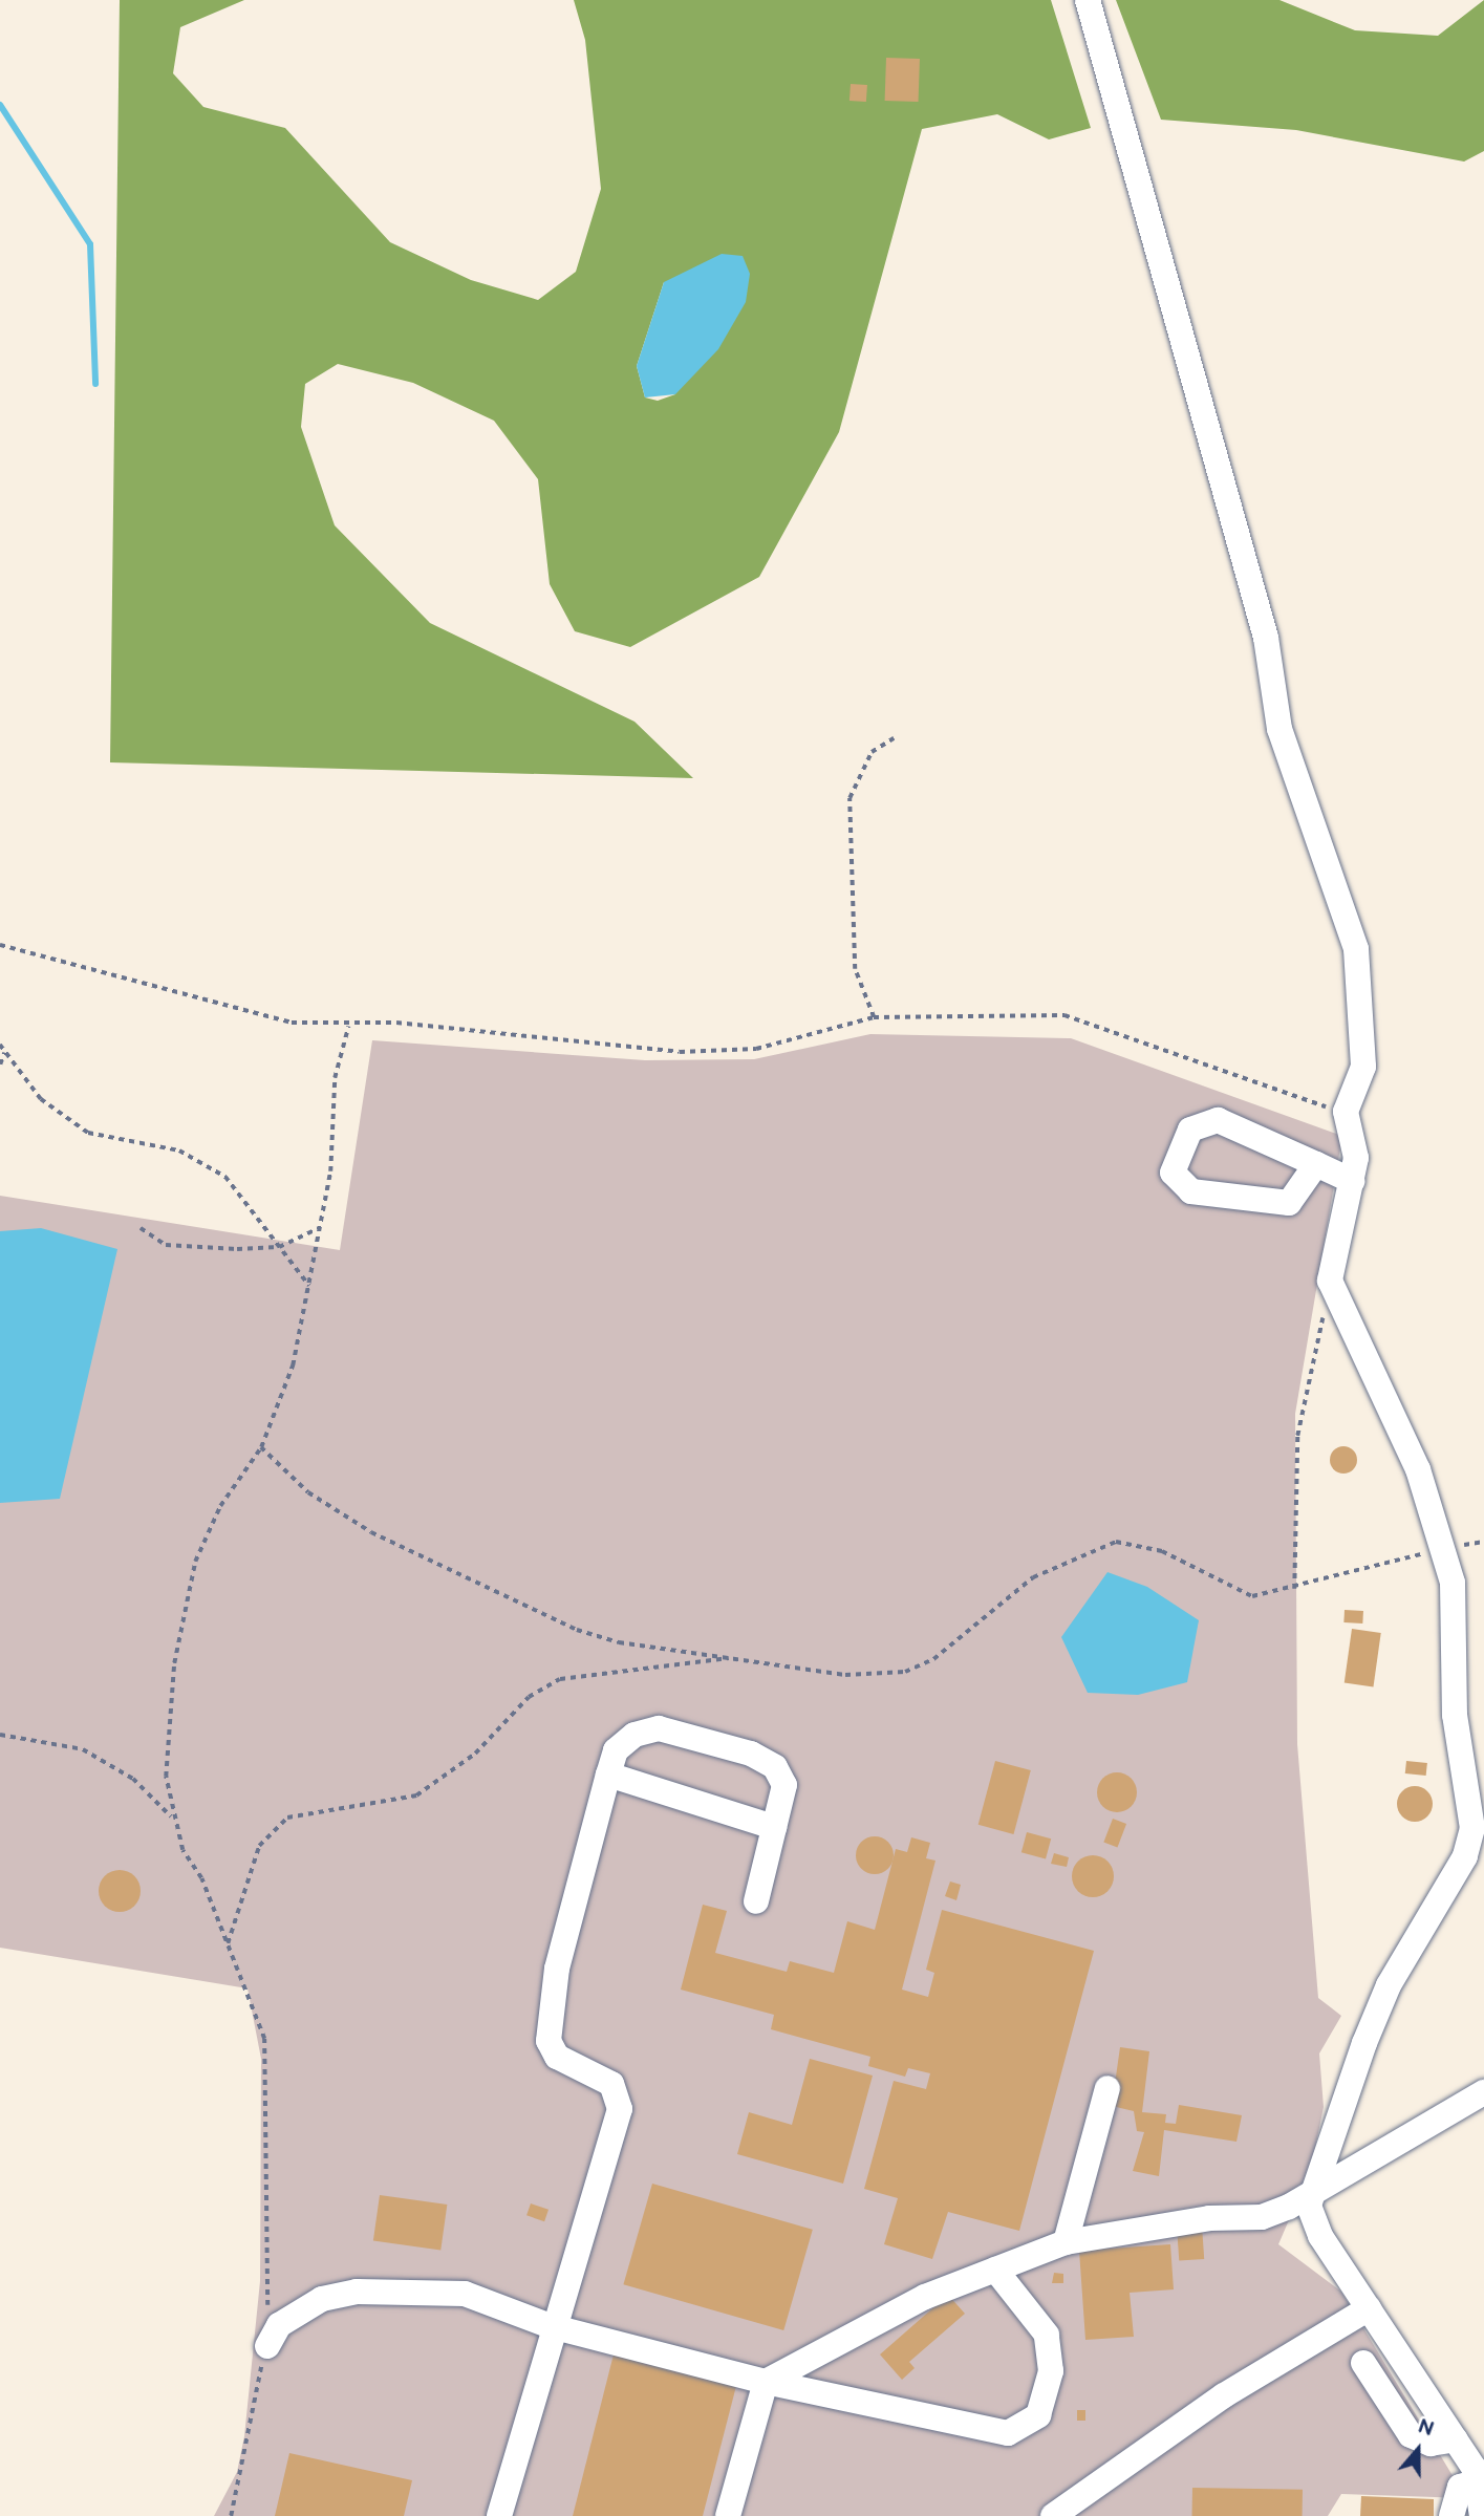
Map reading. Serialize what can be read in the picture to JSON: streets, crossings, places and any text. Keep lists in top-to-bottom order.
{
  "north": "top"
}
